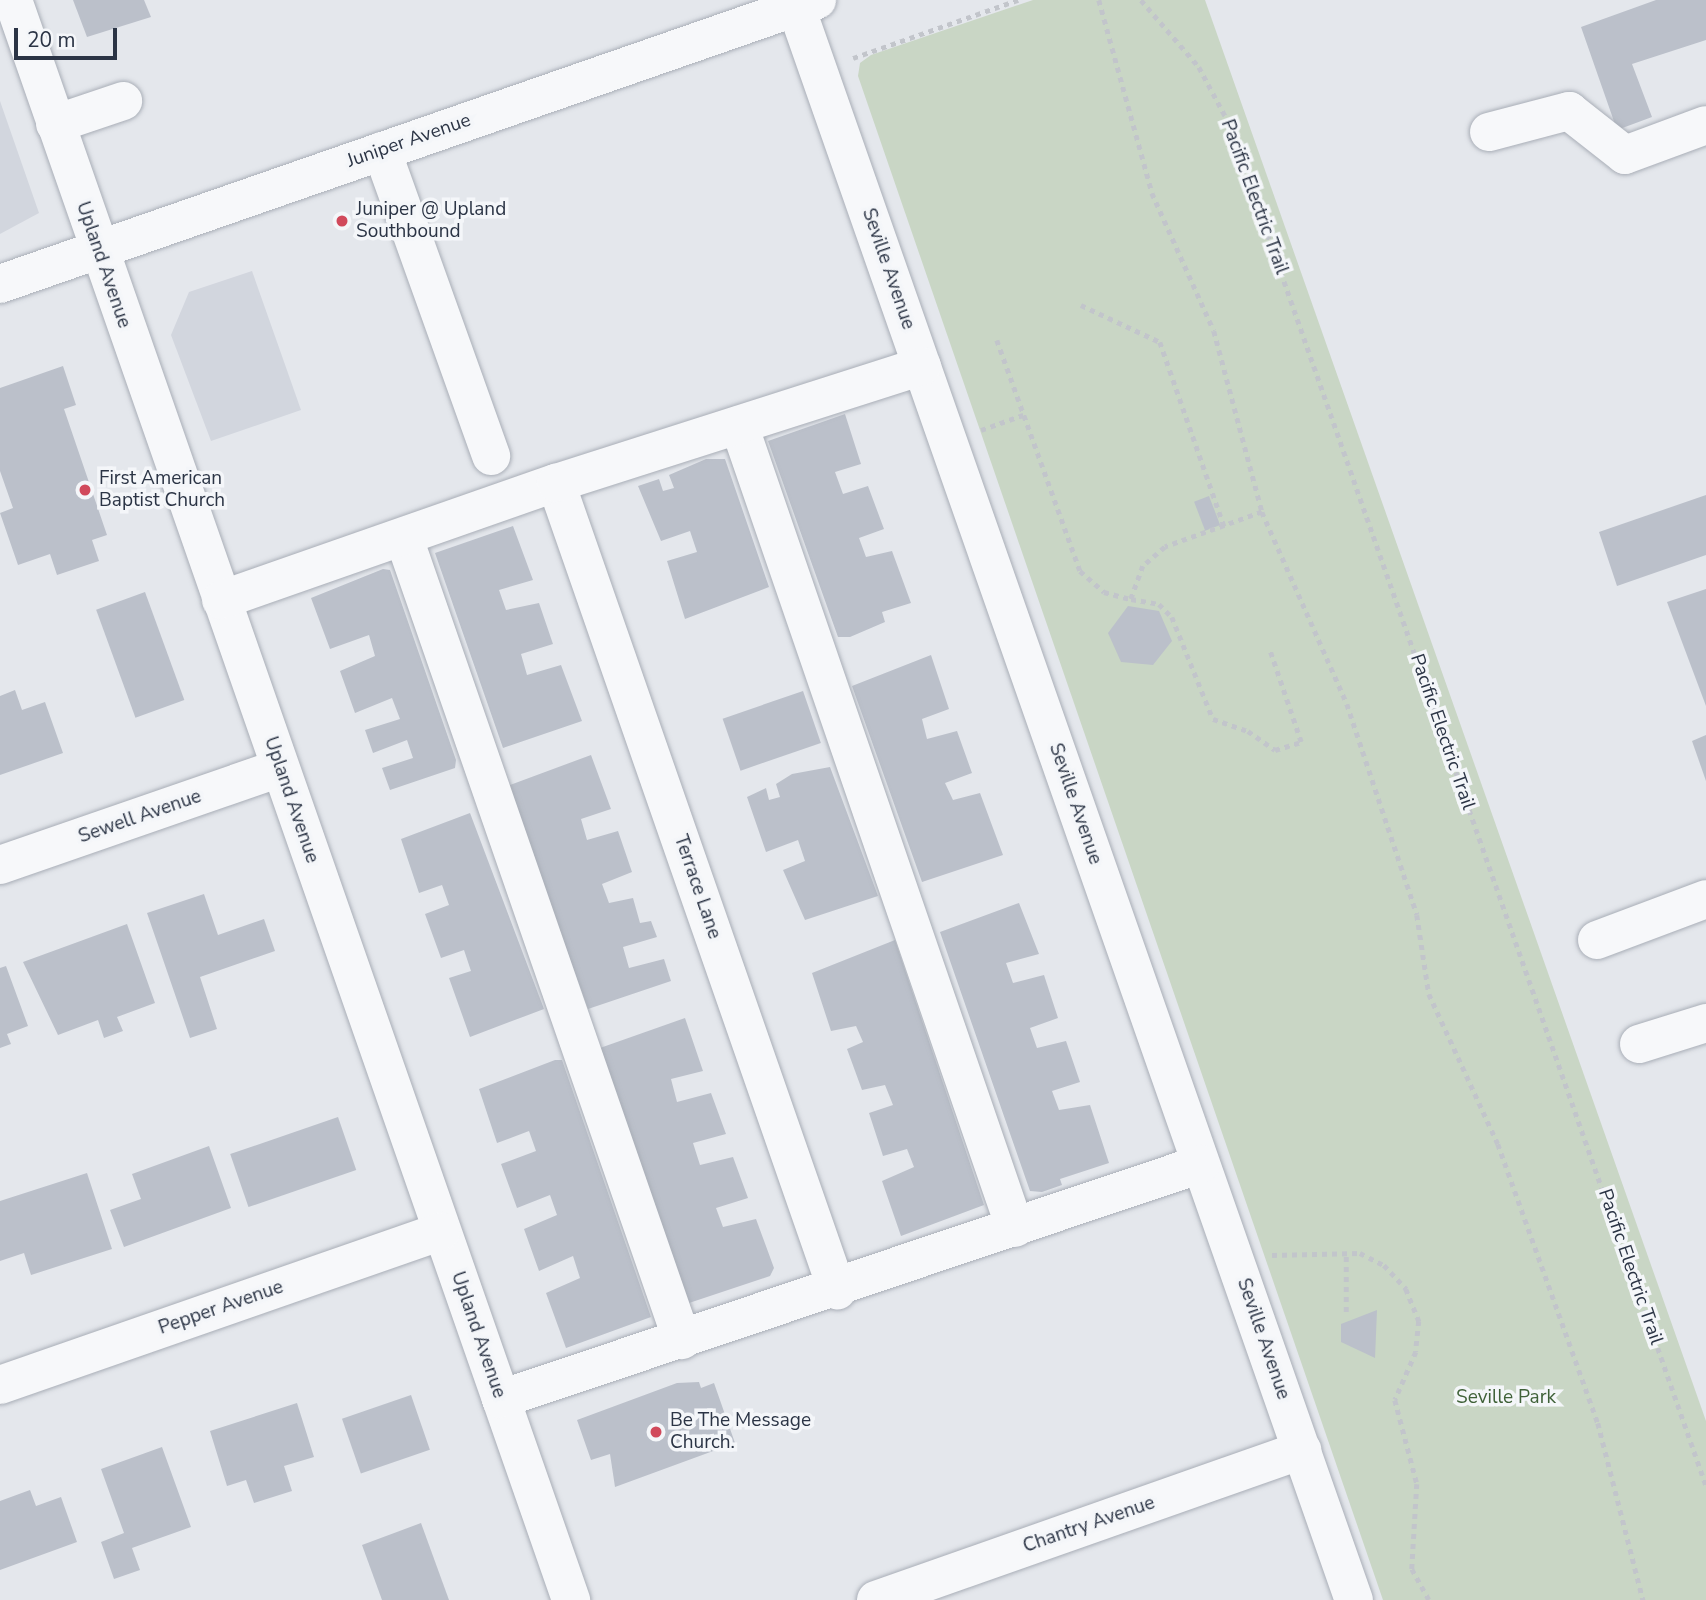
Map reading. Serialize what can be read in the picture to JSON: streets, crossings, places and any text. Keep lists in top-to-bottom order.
{
  "streets": {
    "street": [
      "Juniper Avenue",
      "Upland Avenue",
      "Seville Avenue",
      "Sewell Avenue",
      "Terrace Lane",
      "Pepper Avenue",
      "Chantry Avenue"
    ],
    "path": ["Pacific Electric Trail"]
  },
  "crossings": [
    ["Juniper Avenue", "Upland Avenue"],
    ["Juniper Avenue", "Seville Avenue"],
    ["Upland Avenue", "Sewell Avenue"],
    ["Upland Avenue", "Pepper Avenue"],
    ["Seville Avenue", "Chantry Avenue"]
  ],
  "parks": ["Seville Park"],
  "places": ["Juniper @ Upland Southbound", "First American Baptist Church", "Be The Message Church."],
  "scale_bar": "20 m"
}
